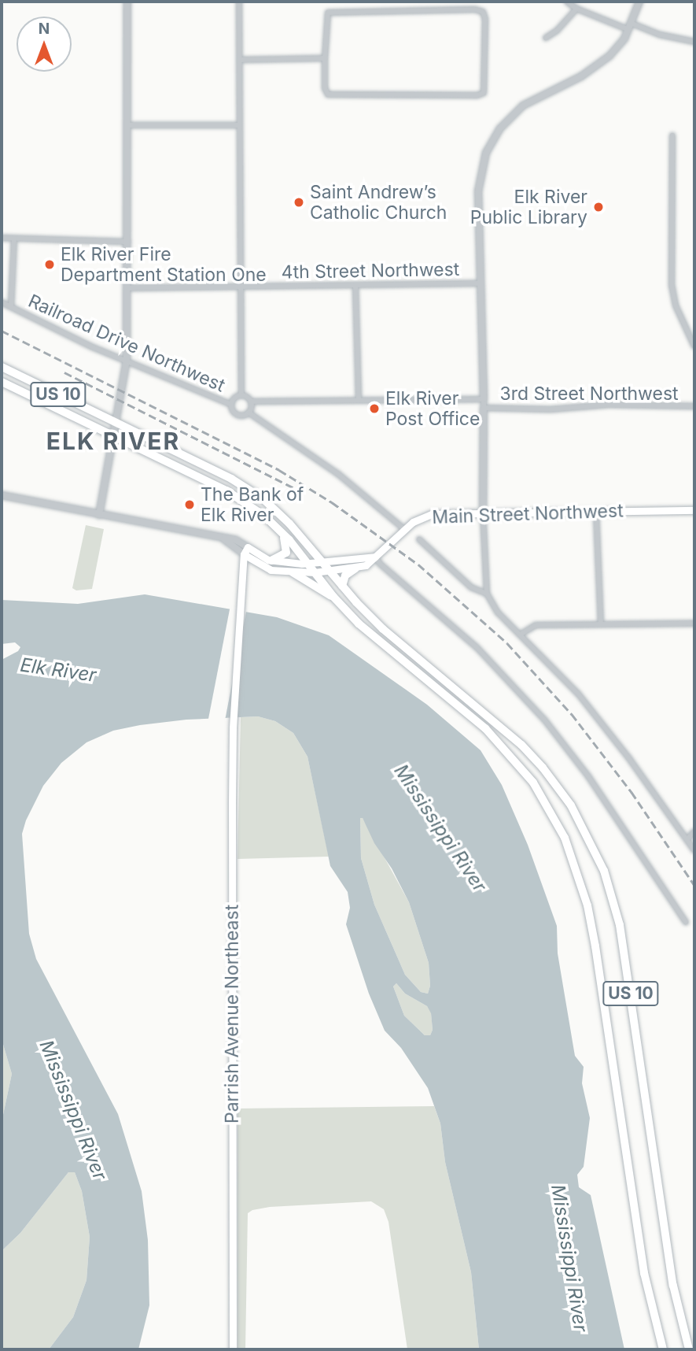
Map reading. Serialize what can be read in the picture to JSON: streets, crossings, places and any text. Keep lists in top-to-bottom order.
{
  "streets": {
    "highway": ["US 10"],
    "main road": ["Main Street Northwest", "Parrish Avenue Northeast"],
    "street": ["4th Street Northwest", "Railroad Drive Northwest", "3rd Street Northwest"]
  },
  "crossings": [
    ["Railroad Drive Northwest", "3rd Street Northwest"],
    ["US 10", "Main Street Northwest"],
    ["Main Street Northwest", "Parrish Avenue Northeast"]
  ],
  "districts": ["ELK RIVER"],
  "water": ["Elk River", "Mississippi River"],
  "places": [
    "Saint Andrew’s Catholic Church",
    "Elk River Public Library",
    "Elk River Fire Department Station One",
    "Elk River Post Office",
    "The Bank of Elk River"
  ],
  "north": "top"
}
